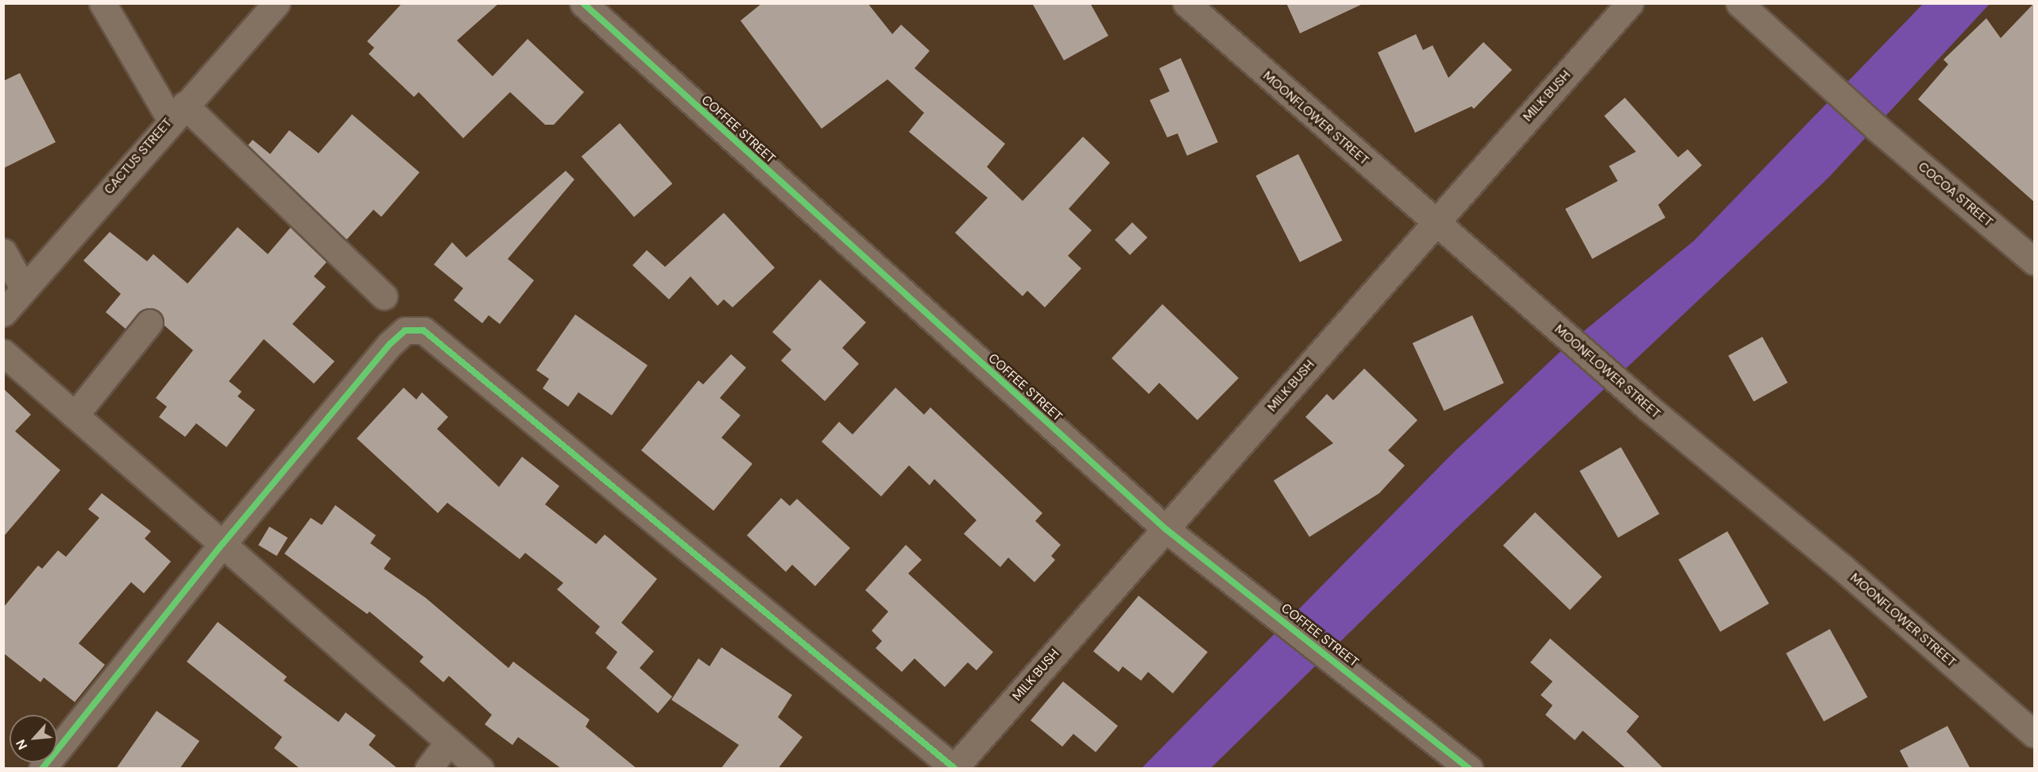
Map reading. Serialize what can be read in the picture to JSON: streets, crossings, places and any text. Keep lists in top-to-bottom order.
{
  "streets": {
    "street": [
      "MILK BUSH",
      "MOONFLOWER STREET",
      "COFFEE STREET",
      "CACTUS STREET",
      "COCOA STREET"
    ]
  },
  "crossings": [
    ["MILK BUSH", "MOONFLOWER STREET"],
    ["MILK BUSH", "COFFEE STREET"]
  ],
  "north": "bottom left"
}
